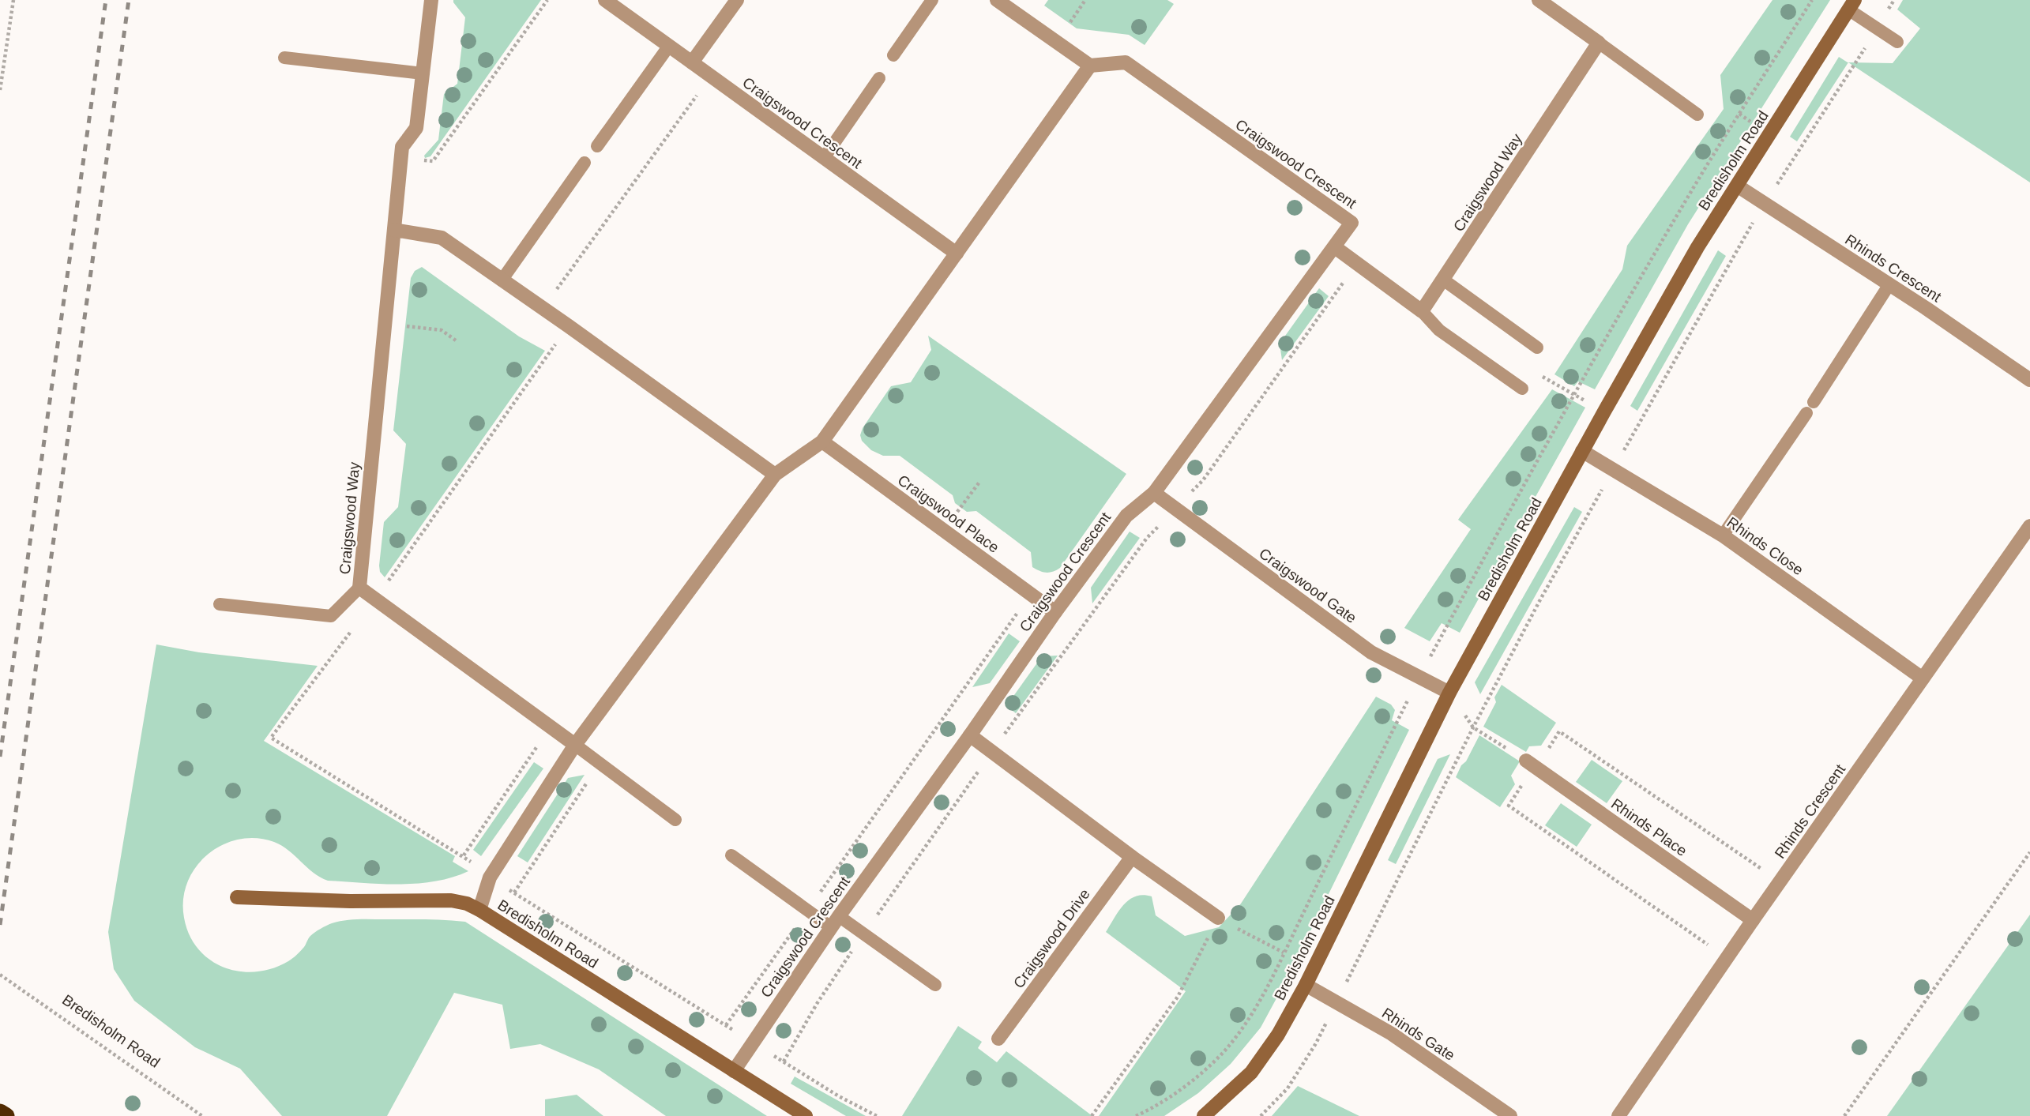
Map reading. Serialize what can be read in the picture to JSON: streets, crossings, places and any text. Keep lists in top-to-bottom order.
{
  "streets": {
    "street": [
      "Craigswood Crescent",
      "Bredisholm Road",
      "Craigswood Way",
      "Rhinds Crescent",
      "Craigswood Place",
      "Rhinds Close",
      "Craigswood Gate",
      "Rhinds Place",
      "Craigswood Drive",
      "Rhinds Gate"
    ]
  },
  "crossings": [
    ["Craigswood Crescent", "Bredisholm Road"],
    ["Craigswood Crescent", "Craigswood Place"],
    ["Craigswood Crescent", "Craigswood Gate"],
    ["Bredisholm Road", "Rhinds Crescent"],
    ["Bredisholm Road", "Rhinds Close"],
    ["Bredisholm Road", "Craigswood Gate"],
    ["Bredisholm Road", "Rhinds Gate"],
    ["Rhinds Crescent", "Rhinds Close"],
    ["Rhinds Crescent", "Rhinds Place"]
  ]
}
